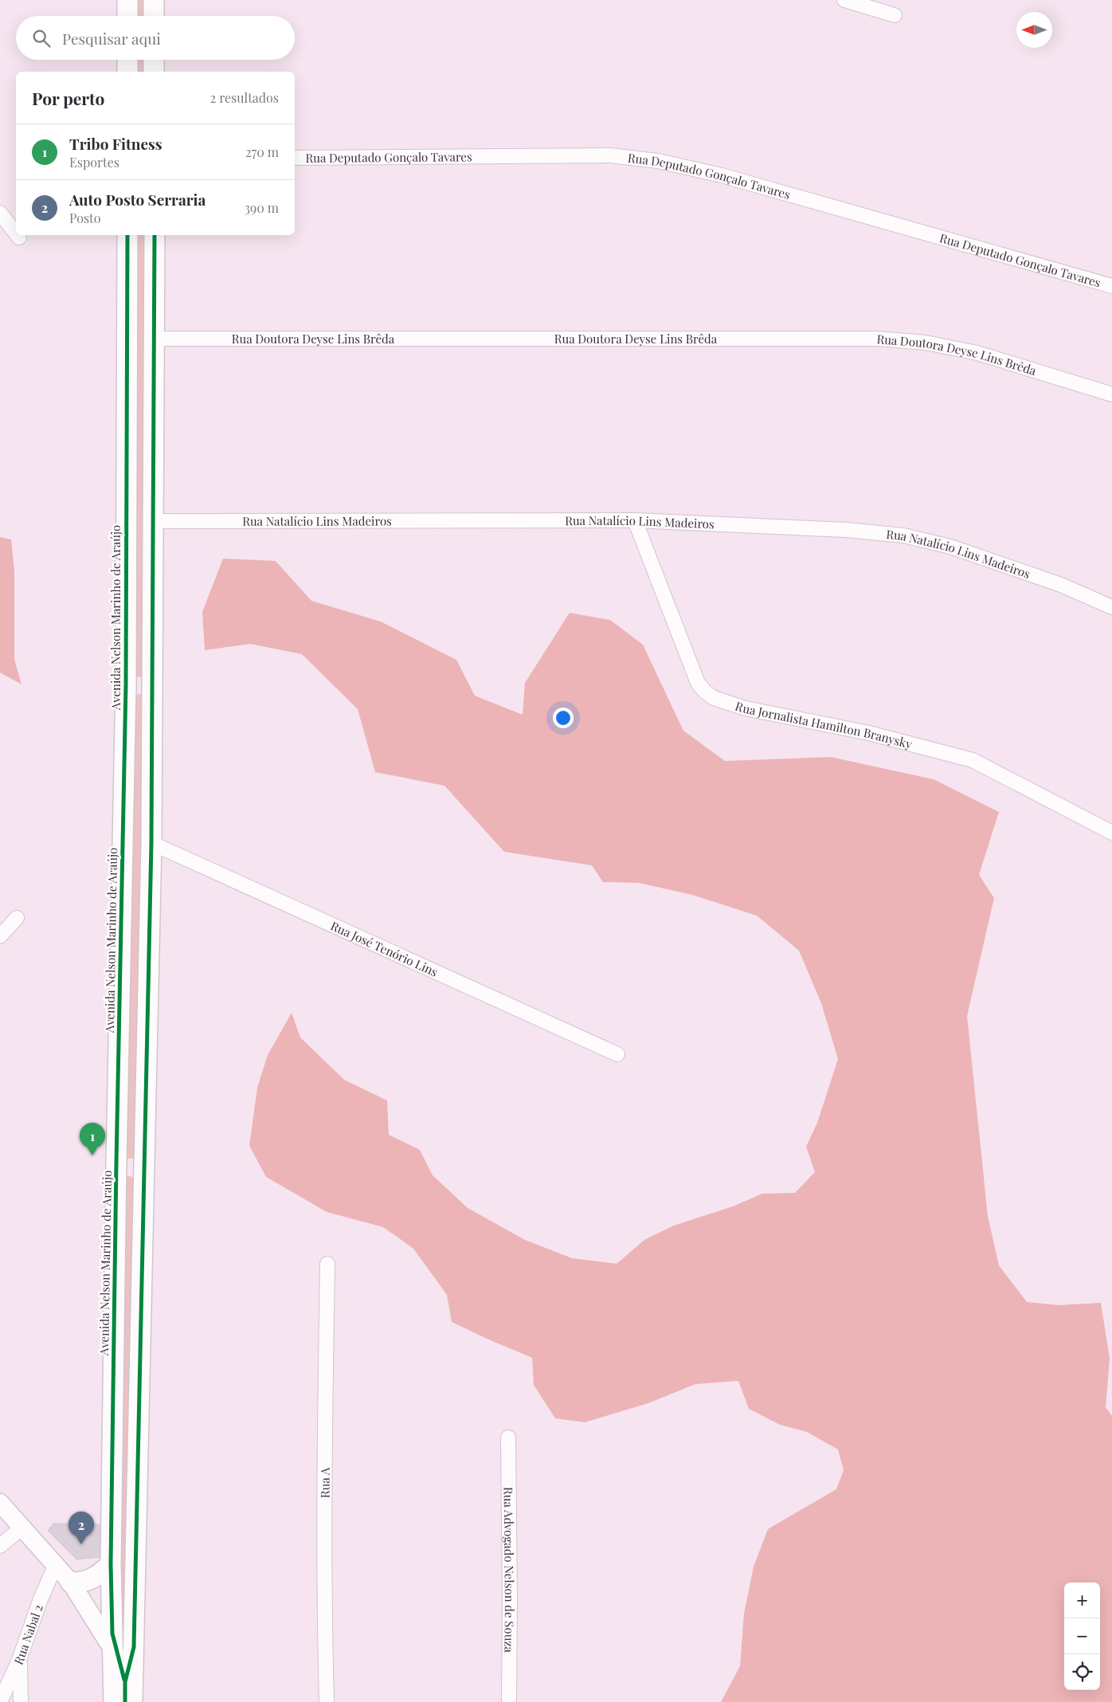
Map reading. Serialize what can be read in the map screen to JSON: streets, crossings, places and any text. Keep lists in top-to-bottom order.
{
  "streets": {
    "main road": ["Avenida Nelson Marinho de Araújo"],
    "street": [
      "Rua Deputado Gonçalo Tavares",
      "Rua Doutora Deyse Lins Brêda",
      "Rua Natalício Lins Madeiros",
      "Rua Jornalista Hamilton Branysky",
      "Rua José Tenório Lins",
      "Rua A",
      "Rua Advogado Nelson de Souza",
      "Rua Nabal 2"
    ]
  },
  "crossings": [
    ["Rua Natalício Lins Madeiros", "Rua Jornalista Hamilton Branysky"]
  ],
  "north": "left",
  "page": {
    "search": "Pesquisar aqui",
    "heading": ["Por perto", "2 resultados"],
    "list": [
      {
        "mark": "1",
        "name": "Tribo Fitness",
        "note": "Esportes",
        "value": "270 m"
      },
      {
        "mark": "2",
        "name": "Auto Posto Serraria",
        "note": "Posto",
        "value": "390 m"
      }
    ],
    "pins": ["1", "2"],
    "map_buttons": ["+", "−"]
  }
}
